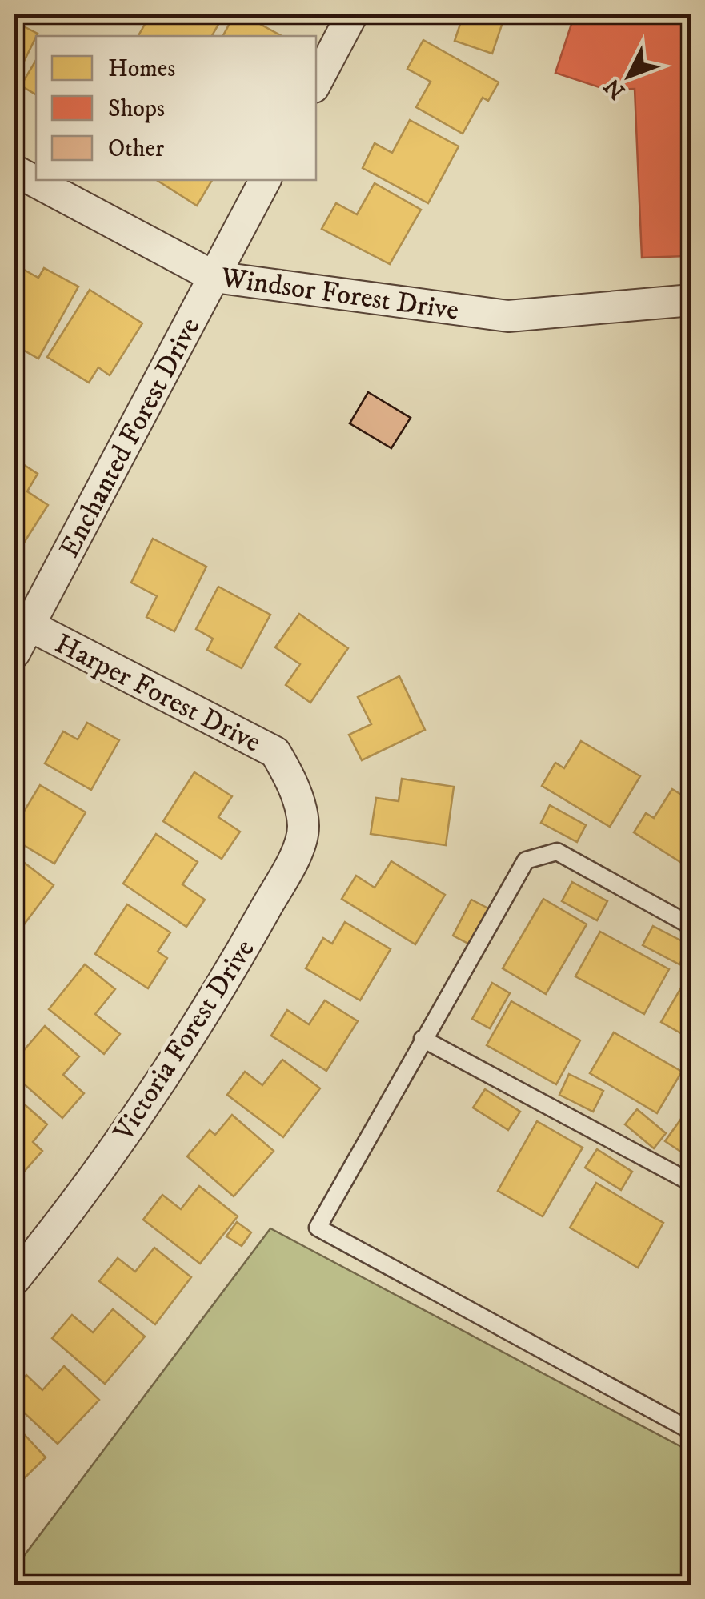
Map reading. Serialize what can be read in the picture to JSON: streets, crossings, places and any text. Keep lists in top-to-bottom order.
{
  "streets": {
    "street": [
      "Windsor Forest Drive",
      "Enchanted Forest Drive",
      "Harper Forest Drive",
      "Victoria Forest Drive"
    ]
  },
  "crossings": [
    ["Windsor Forest Drive", "Enchanted Forest Drive"],
    ["Enchanted Forest Drive", "Harper Forest Drive"],
    ["Harper Forest Drive", "Victoria Forest Drive"]
  ],
  "legend": ["Homes", "Shops", "Other"],
  "north": "bottom left"
}
